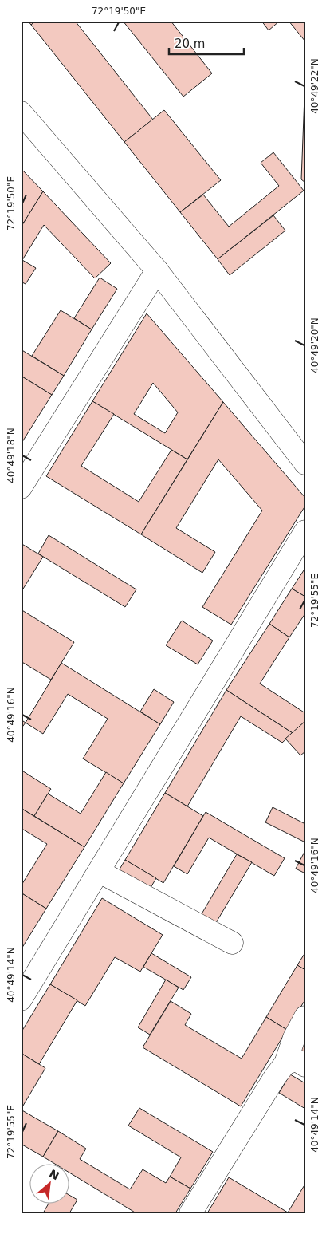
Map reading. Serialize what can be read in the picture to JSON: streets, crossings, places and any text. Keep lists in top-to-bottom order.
{
  "scale_bar": "20 m",
  "north": "top right",
  "coordinates": [
    "72°19'50\"E",
    "40°49'22\"N",
    "40°49'20\"N",
    "40°49'18\"N",
    "72°19'55\"E",
    "40°49'16\"N",
    "40°49'14\"N"
  ]
}
